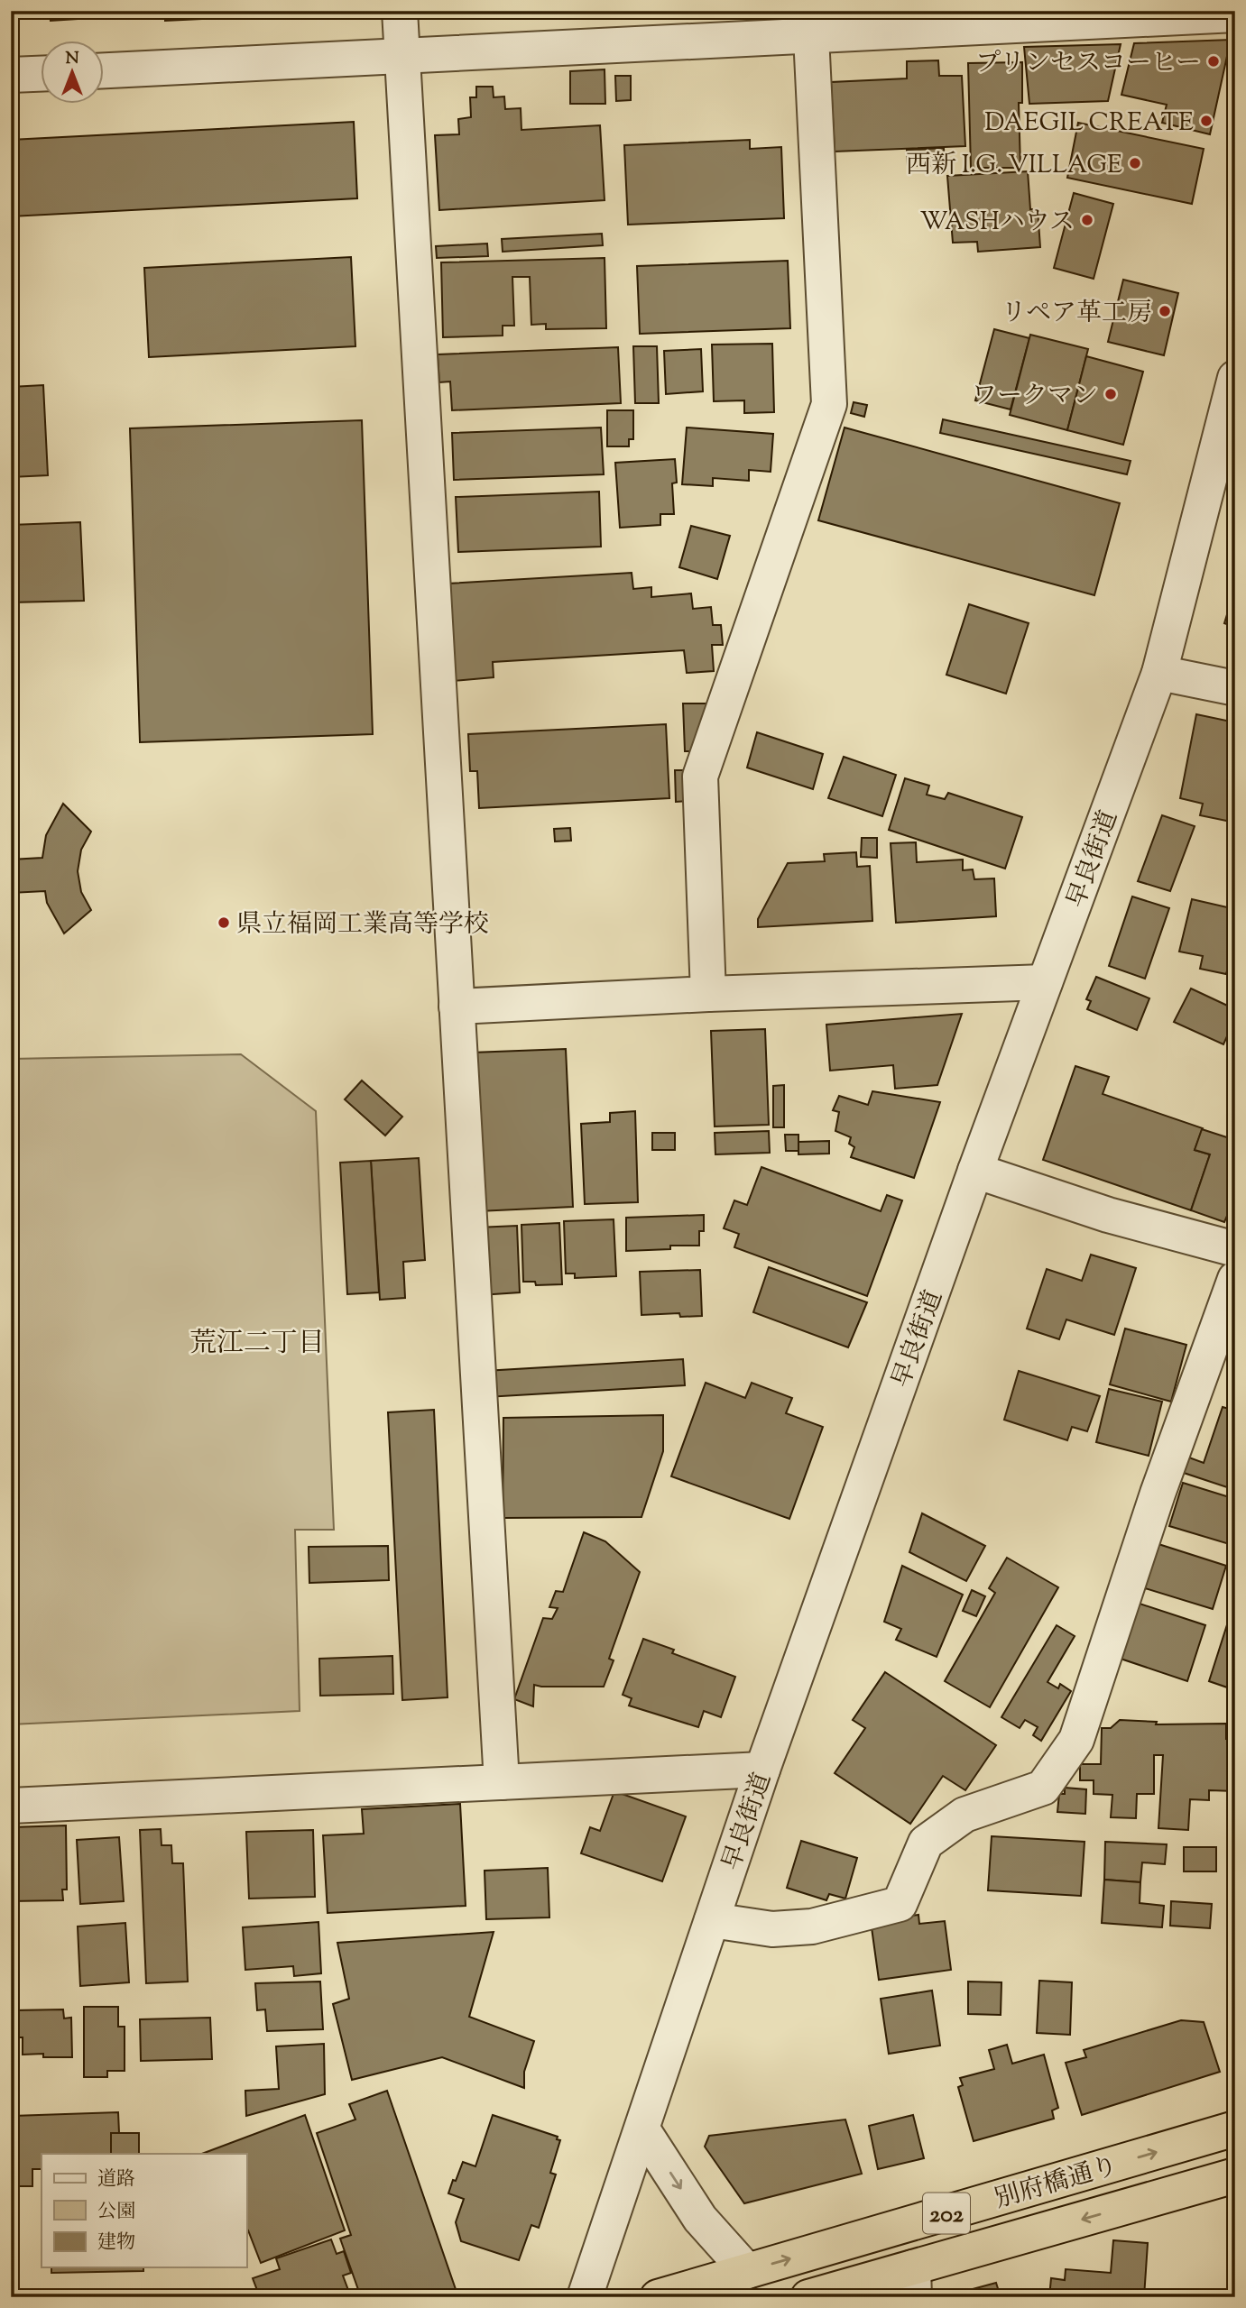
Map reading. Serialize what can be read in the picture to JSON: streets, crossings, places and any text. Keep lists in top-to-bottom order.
{
  "streets": {
    "highway": ["別府橋通り", "202"],
    "street": ["早良街道"]
  },
  "districts": ["荒江二丁目"],
  "places": [
    "プリンセスコーヒー",
    "DAEGIL CREATE",
    "西新 I.G. VILLAGE",
    "WASHハウス",
    "リペア革工房",
    "ワークマン",
    "県立福岡工業高等学校"
  ],
  "legend": ["道路", "公園", "建物"],
  "north": "top"
}
